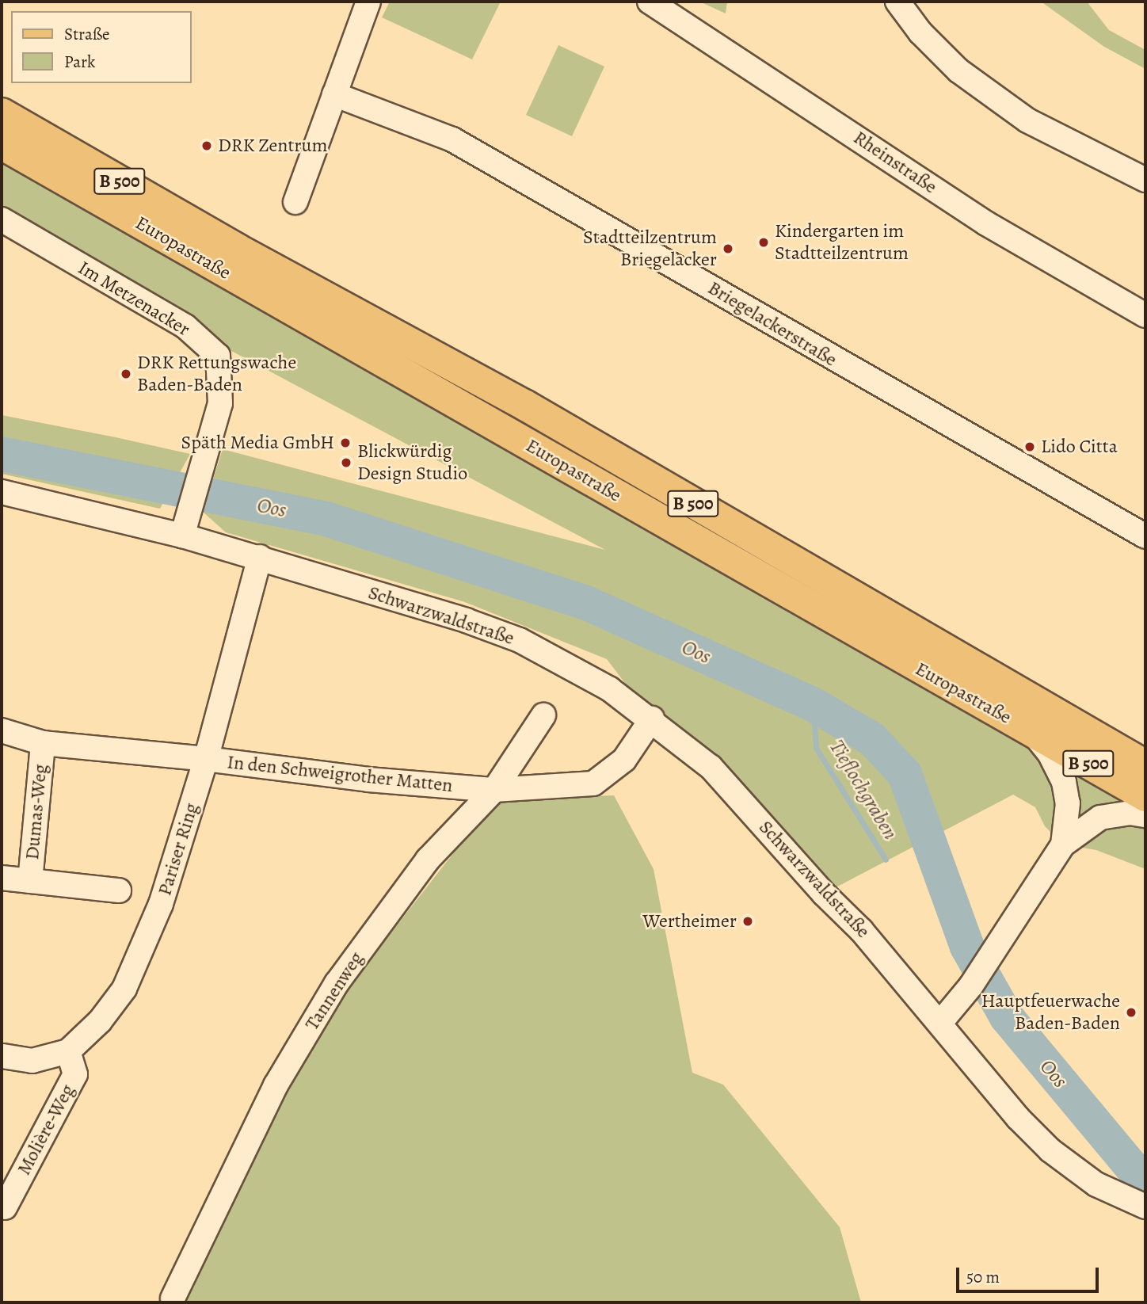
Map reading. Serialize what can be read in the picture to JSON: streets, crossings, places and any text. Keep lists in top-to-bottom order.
{
  "streets": {
    "main road": ["B 500", "Europastraße"],
    "street": [
      "Rheinstraße",
      "Im Metzenacker",
      "Briegelackerstraße",
      "Schwarzwaldstraße",
      "In den Schweigrother Matten",
      "Dumas-Weg",
      "Pariser Ring",
      "Tannenweg",
      "Molière-Weg"
    ]
  },
  "crossings": [
    ["Im Metzenacker", "Schwarzwaldstraße"],
    ["Schwarzwaldstraße", "In den Schweigrother Matten"],
    ["In den Schweigrother Matten", "Pariser Ring"],
    ["In den Schweigrother Matten", "Tannenweg"],
    ["Pariser Ring", "Molière-Weg"]
  ],
  "water": ["Oos", "Tieflochgraben"],
  "places": [
    "DRK Zentrum",
    "Kindergarten im Stadtteilzentrum",
    "Stadtteilzentrum Briegelacker",
    "DRK Rettungswache Baden-Baden",
    "Späth Media GmbH",
    "Lido Citta",
    "Blickwürdig Design Studio",
    "Wertheimer",
    "Hauptfeuerwache Baden-Baden"
  ],
  "legend": ["Straße", "Park"],
  "scale_bar": "50 m"
}
